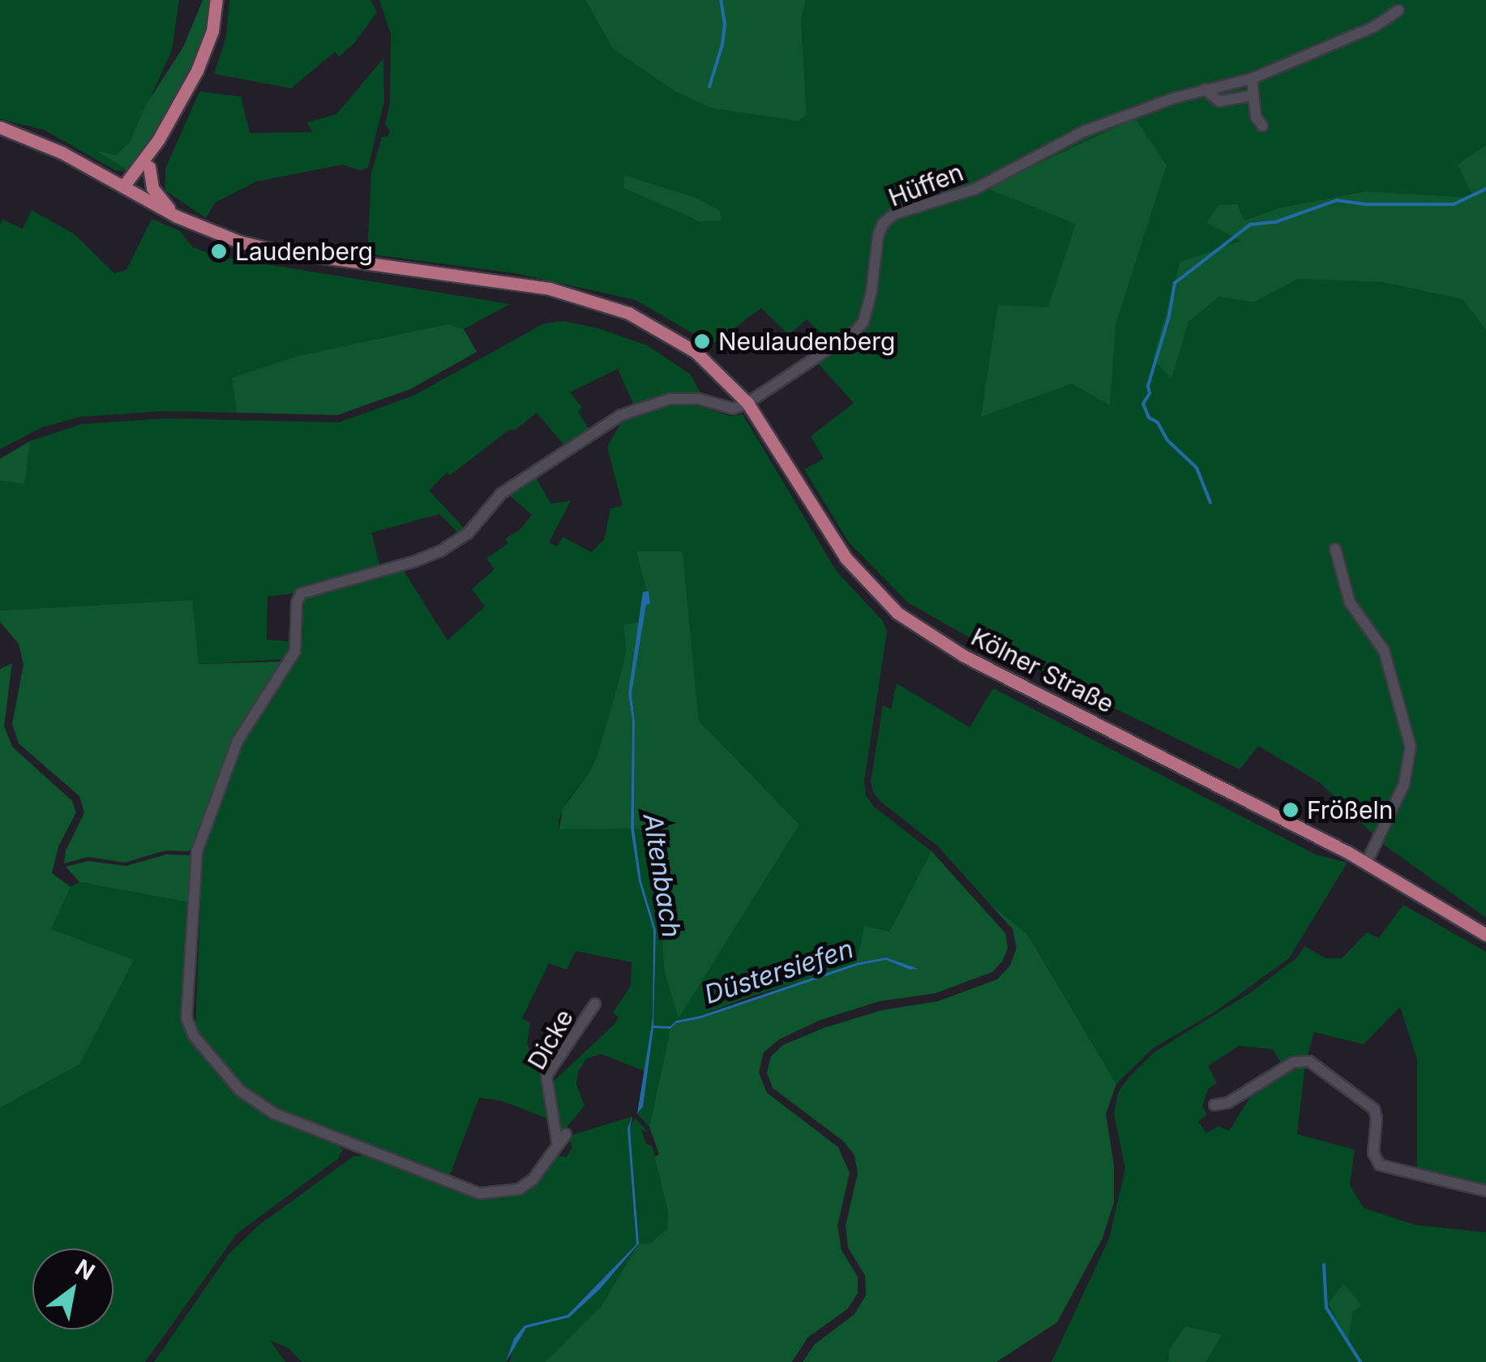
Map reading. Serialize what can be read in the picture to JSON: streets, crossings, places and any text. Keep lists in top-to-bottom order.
{
  "streets": {
    "main road": ["Kölner Straße"],
    "street": ["Hüffen", "Dicke"]
  },
  "crossings": [
    ["Hüffen", "Kölner Straße"]
  ],
  "water": ["Altenbach", "Düstersiefen"],
  "places": ["Laudenberg", "Neulaudenberg", "Frößeln"],
  "north": "top right"
}
